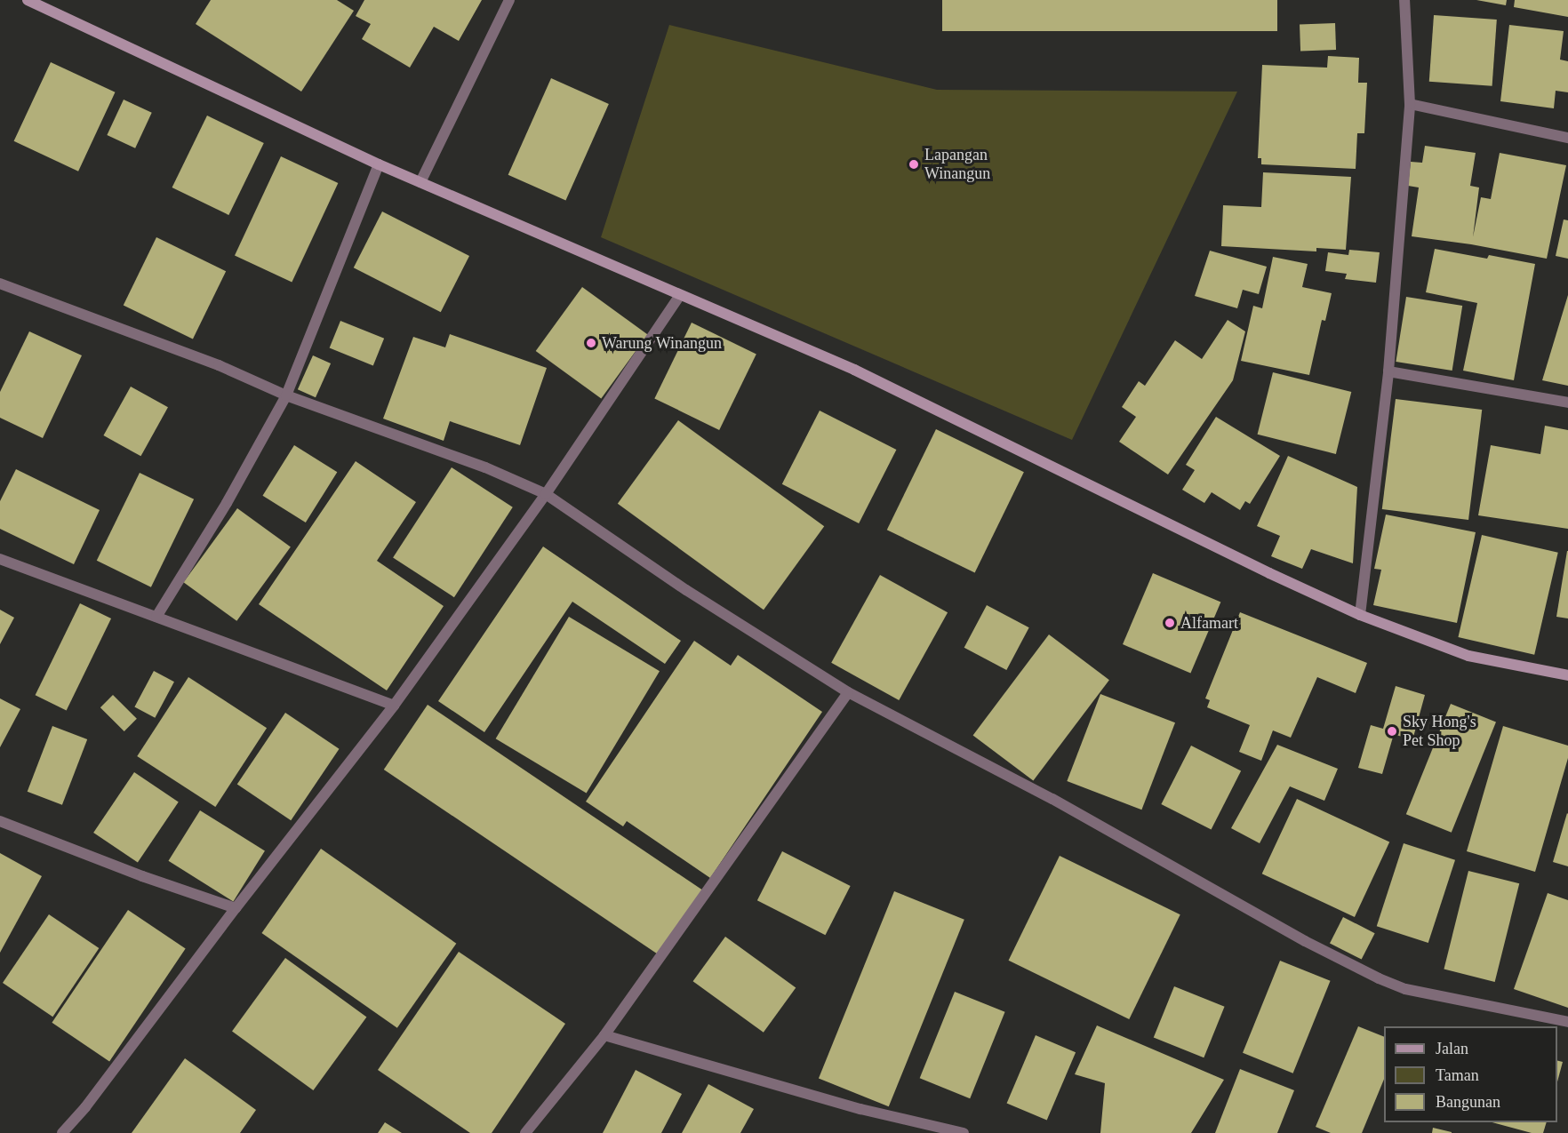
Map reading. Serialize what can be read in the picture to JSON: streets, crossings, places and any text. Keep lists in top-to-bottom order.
{
  "places": [
    "Lapangan Winangun",
    "Warung Winangun",
    "Alfamart",
    "Sky Hong's Pet Shop"
  ],
  "legend": ["Jalan", "Taman", "Bangunan"]
}
